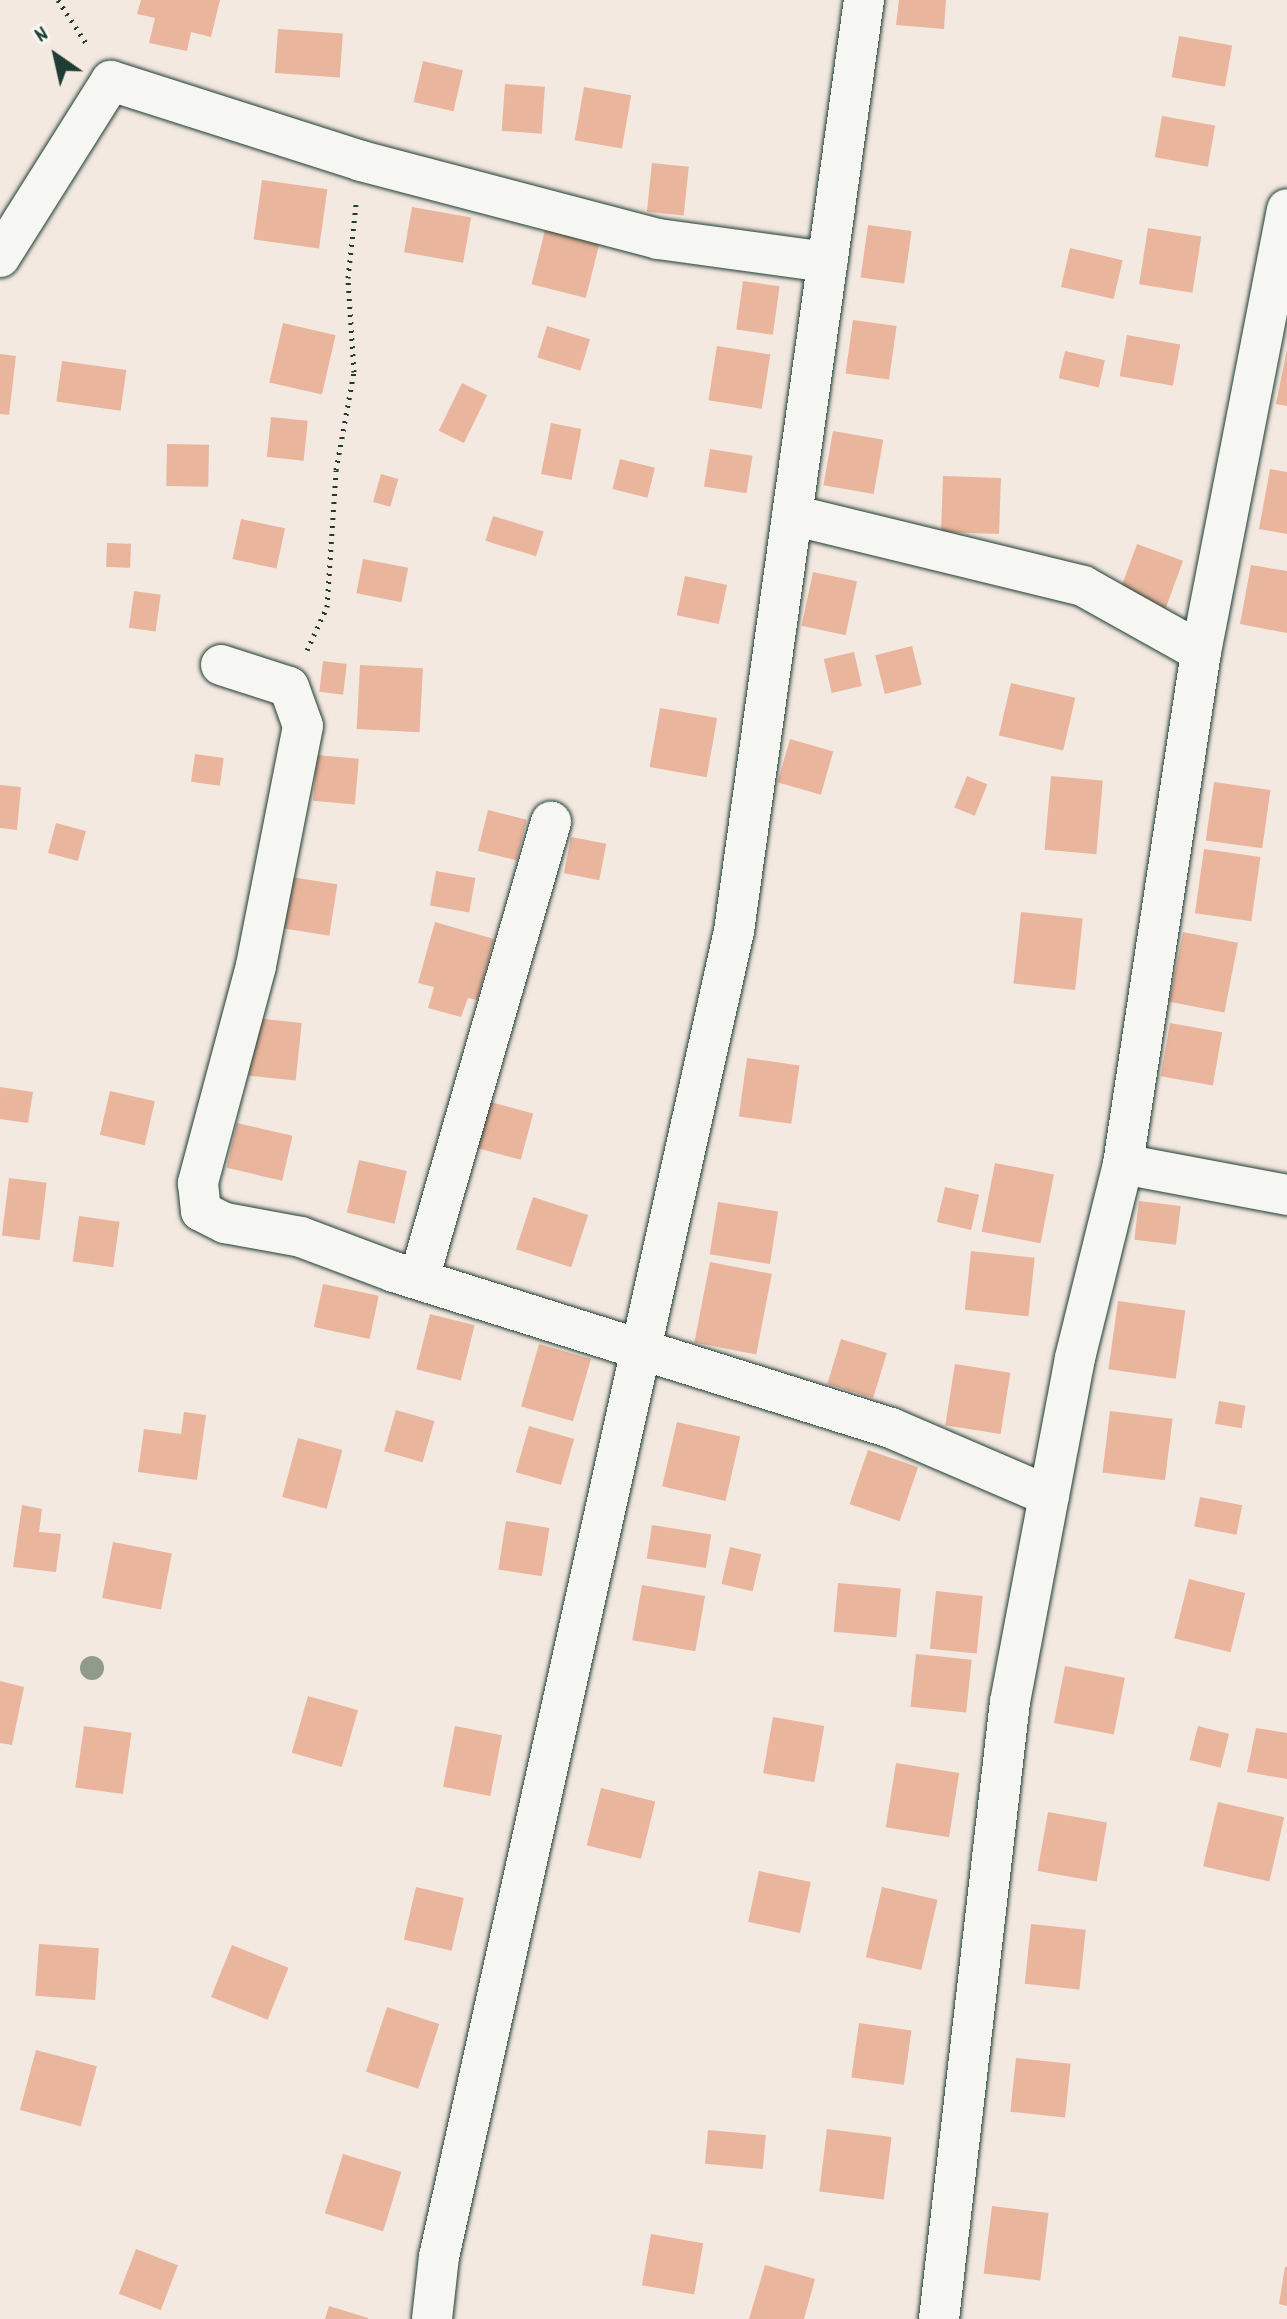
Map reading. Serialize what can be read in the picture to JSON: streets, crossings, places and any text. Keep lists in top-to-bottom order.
{
  "north": "top left"
}
